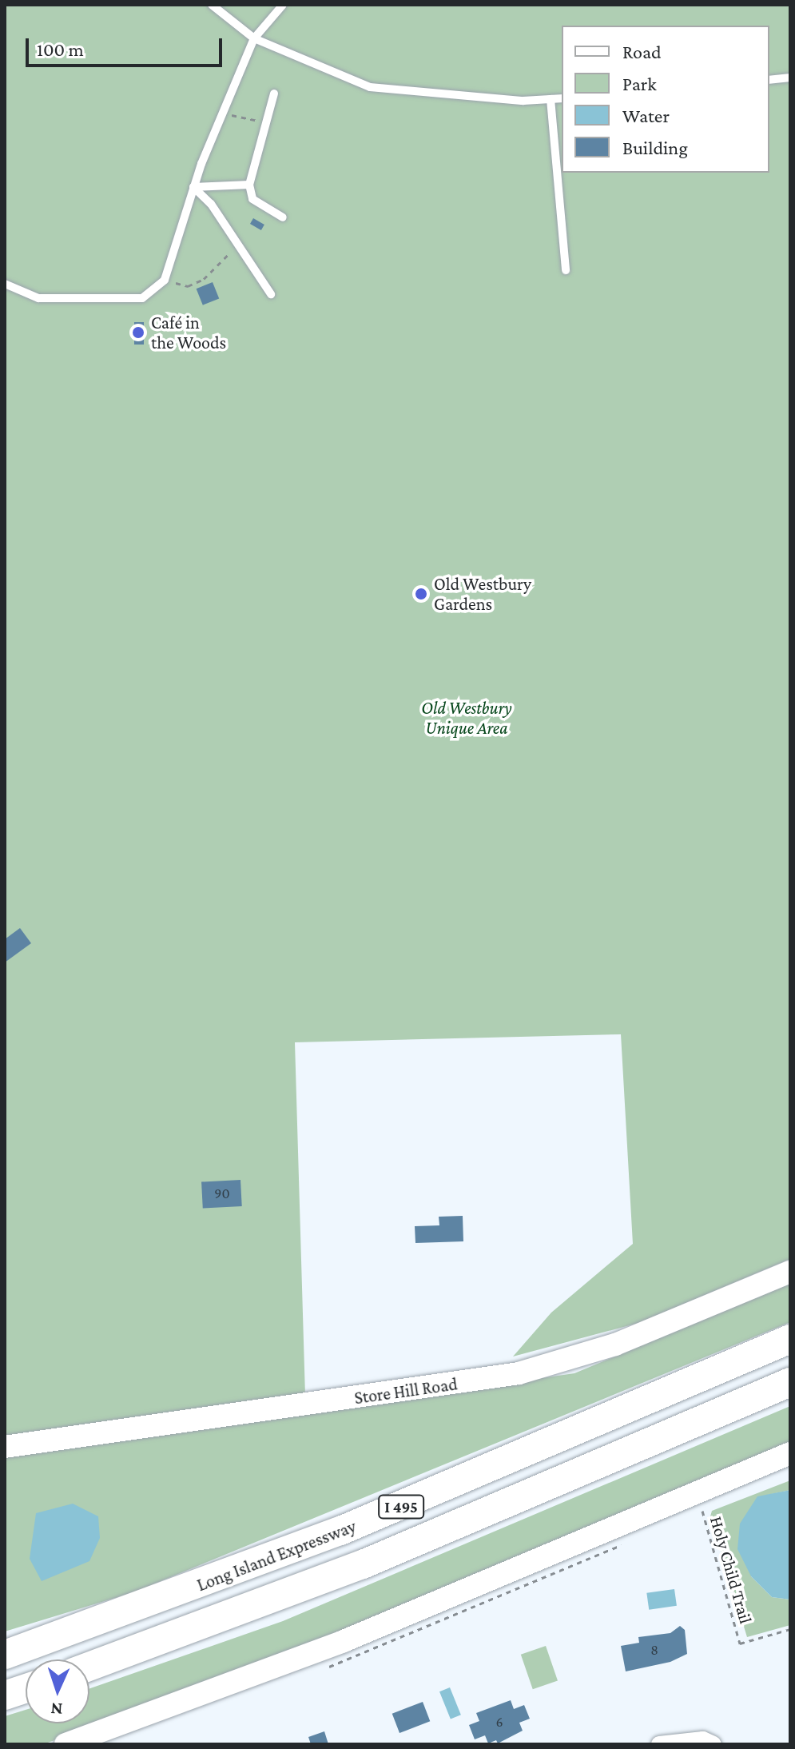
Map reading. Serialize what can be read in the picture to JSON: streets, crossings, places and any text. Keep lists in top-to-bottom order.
{
  "streets": {
    "highway": ["I 495", "Long Island Expressway"],
    "main road": ["Store Hill Road"],
    "path": ["Holy Child Trail"]
  },
  "parks": ["Old Westbury Unique Area"],
  "places": ["Café in the Woods", "Old Westbury Gardens"],
  "house_numbers": ["90", "8", "6"],
  "legend": [
    "Road",
    "Park",
    "Water",
    "Building"
  ],
  "scale_bar": "100 m",
  "north": "bottom"
}
